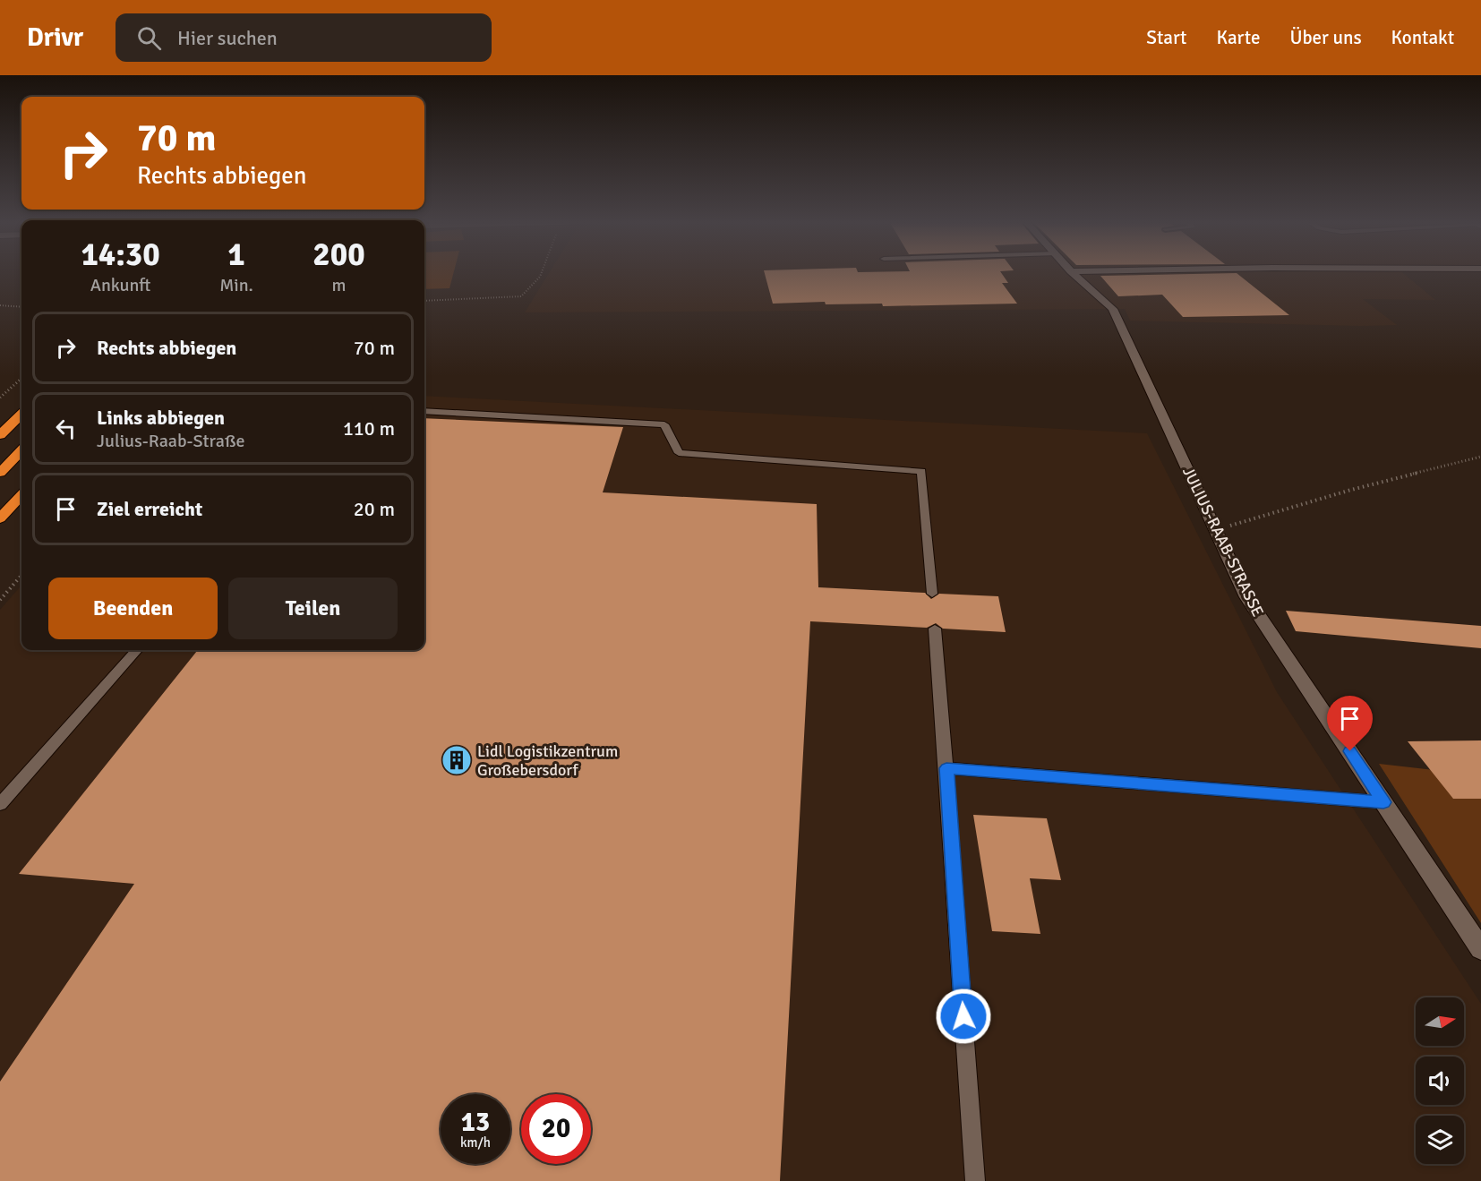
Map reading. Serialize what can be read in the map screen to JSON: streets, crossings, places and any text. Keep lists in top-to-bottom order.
{
  "streets": {
    "street": ["JULIUS-RAAB-STRASSE"]
  },
  "places": {
    "building": ["Lidl Logistikzentrum Großebersdorf"]
  },
  "north": "right",
  "page": {
    "header": "Drivr",
    "search": "Hier suchen",
    "nav": [
      "Start",
      "Karte",
      "Über uns",
      "Kontakt"
    ],
    "turn": ["70 m", "Rechts abbiegen"],
    "eta": [
      "14:30",
      "Ankunft",
      "1",
      "Min.",
      "200",
      "m"
    ],
    "list": [
      {
        "name": "Rechts abbiegen",
        "value": "70 m"
      },
      {
        "name": "Links abbiegen",
        "note": "Julius-Raab-Straße",
        "value": "110 m"
      },
      {
        "name": "Ziel erreicht",
        "value": "20 m"
      }
    ],
    "buttons": ["Beenden", "Teilen"],
    "speed": "13 km/h",
    "limit": "20"
  }
}
